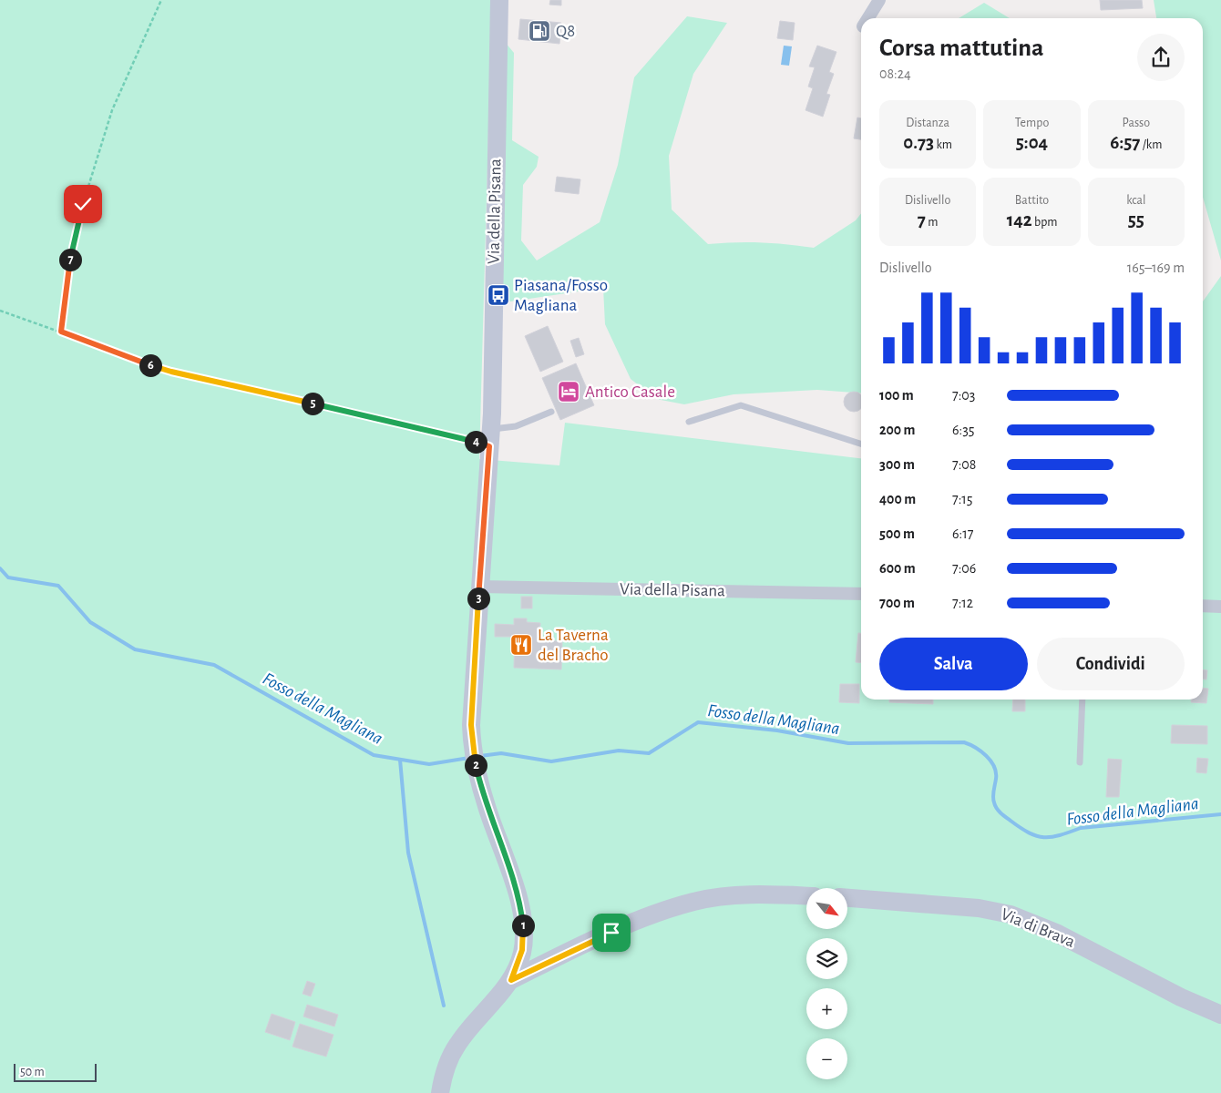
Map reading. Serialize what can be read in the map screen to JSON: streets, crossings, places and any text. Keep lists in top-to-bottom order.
{
  "streets": {
    "main road": ["Via della Pisana", "Via di Brava"]
  },
  "water": ["Fosso della Magliana"],
  "places": {
    "fuel station": ["Q8"],
    "bus stop": ["Piasana/Fosso Magliana"],
    "hotel": ["Antico Casale"],
    "restaurant": ["La Taverna del Bracho"]
  },
  "scale_bar": "50 m",
  "north": "bottom right",
  "page": {
    "heading": ["Corsa mattutina", "08:24"],
    "stats": [
      ["Distanza", "0.73 km"],
      ["Tempo", "5:04"],
      ["Passo", "6:57 /km"],
      ["Dislivello", "7 m"],
      ["Battito", "142 bpm"],
      ["kcal", "55"]
    ],
    "pins": [
      "7",
      "6",
      "5",
      "4",
      "3",
      "2",
      "1"
    ],
    "chart": ["Dislivello", "165–169 m"],
    "list": [
      {
        "name": "100 m",
        "note": "7:03"
      },
      {
        "name": "200 m",
        "note": "6:35"
      },
      {
        "name": "300 m",
        "note": "7:08"
      },
      {
        "name": "400 m",
        "note": "7:15"
      },
      {
        "name": "500 m",
        "note": "6:17"
      },
      {
        "name": "600 m",
        "note": "7:06"
      },
      {
        "name": "700 m",
        "note": "7:12"
      }
    ],
    "buttons": ["Salva", "Condividi"],
    "map_buttons": ["+", "−"],
    "scale": "50 m"
  }
}
